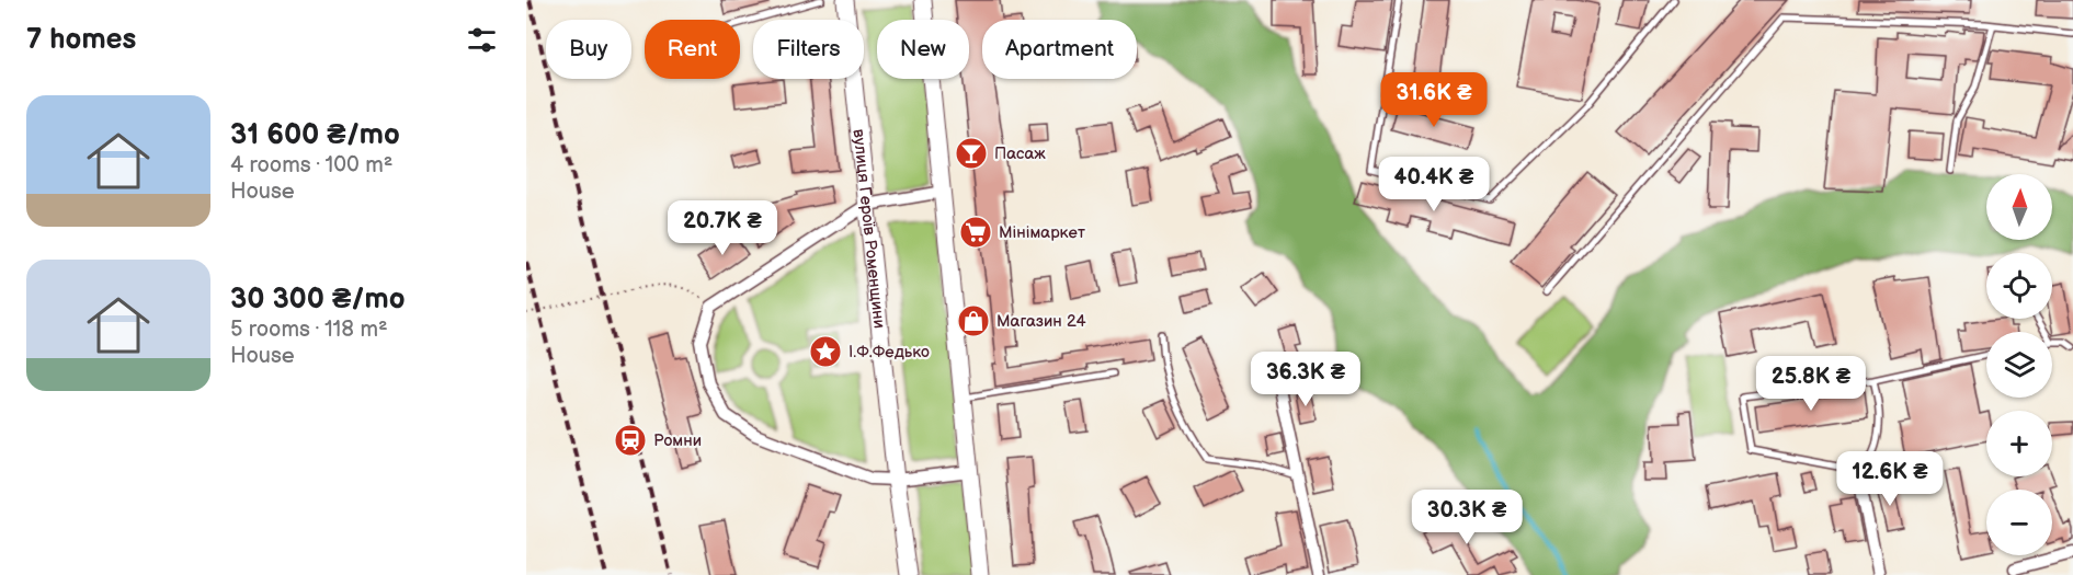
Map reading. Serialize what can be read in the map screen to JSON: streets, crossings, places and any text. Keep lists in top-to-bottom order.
{
  "streets": {
    "street": ["вулиця Героїв Роменщини"]
  },
  "places": {
    "bar": ["Пасаж"],
    "supermarket": ["Мінімаркет"],
    "shop": ["Магазин 24"],
    "place": ["І.Ф.Федько"],
    "station": ["Ромни"]
  },
  "north": "top",
  "page": {
    "heading": "7 homes",
    "chip": [
      "Buy",
      "Rent",
      "Filters",
      "New",
      "Apartment"
    ],
    "price": [
      "31.6K ₴",
      "40.4K ₴",
      "20.7K ₴",
      "36.3K ₴",
      "25.8K ₴",
      "12.6K ₴",
      "30.3K ₴"
    ],
    "list": [
      {
        "name": "31 600 ₴/mo",
        "note": "4 rooms · 100 m² · House"
      },
      {
        "name": "30 300 ₴/mo",
        "note": "5 rooms · 118 m² · House"
      }
    ],
    "map_buttons": ["+", "−"]
  }
}
